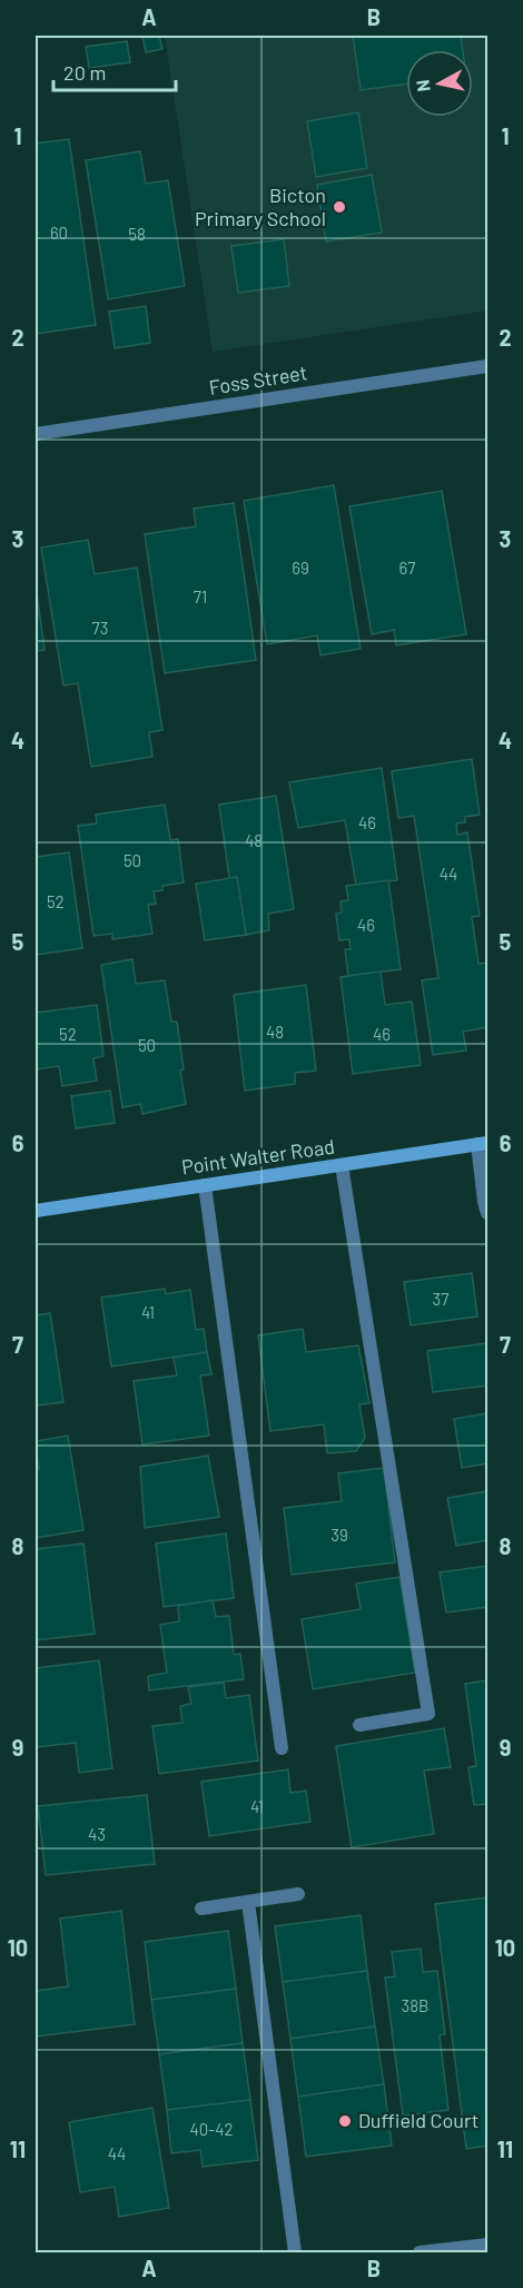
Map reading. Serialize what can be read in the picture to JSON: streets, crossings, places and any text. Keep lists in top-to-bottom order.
{
  "streets": {
    "main road": ["Point Walter Road"],
    "street": ["Foss Street"]
  },
  "places": ["Bicton Primary School", "Duffield Court"],
  "house_numbers": [
    "60",
    "58",
    "69",
    "67",
    "71",
    "73",
    "46",
    "48",
    "50",
    "44",
    "52",
    "46",
    "48",
    "52",
    "46",
    "50",
    "37",
    "41",
    "39",
    "41",
    "43",
    "38B",
    "40-42",
    "44"
  ],
  "scale_bar": "20 m",
  "north": "left",
  "grid": {
    "columns": ["A", "B"],
    "rows": [
      "1",
      "2",
      "3",
      "4",
      "5",
      "6",
      "7",
      "8",
      "9",
      "10",
      "11"
    ]
  }
}
